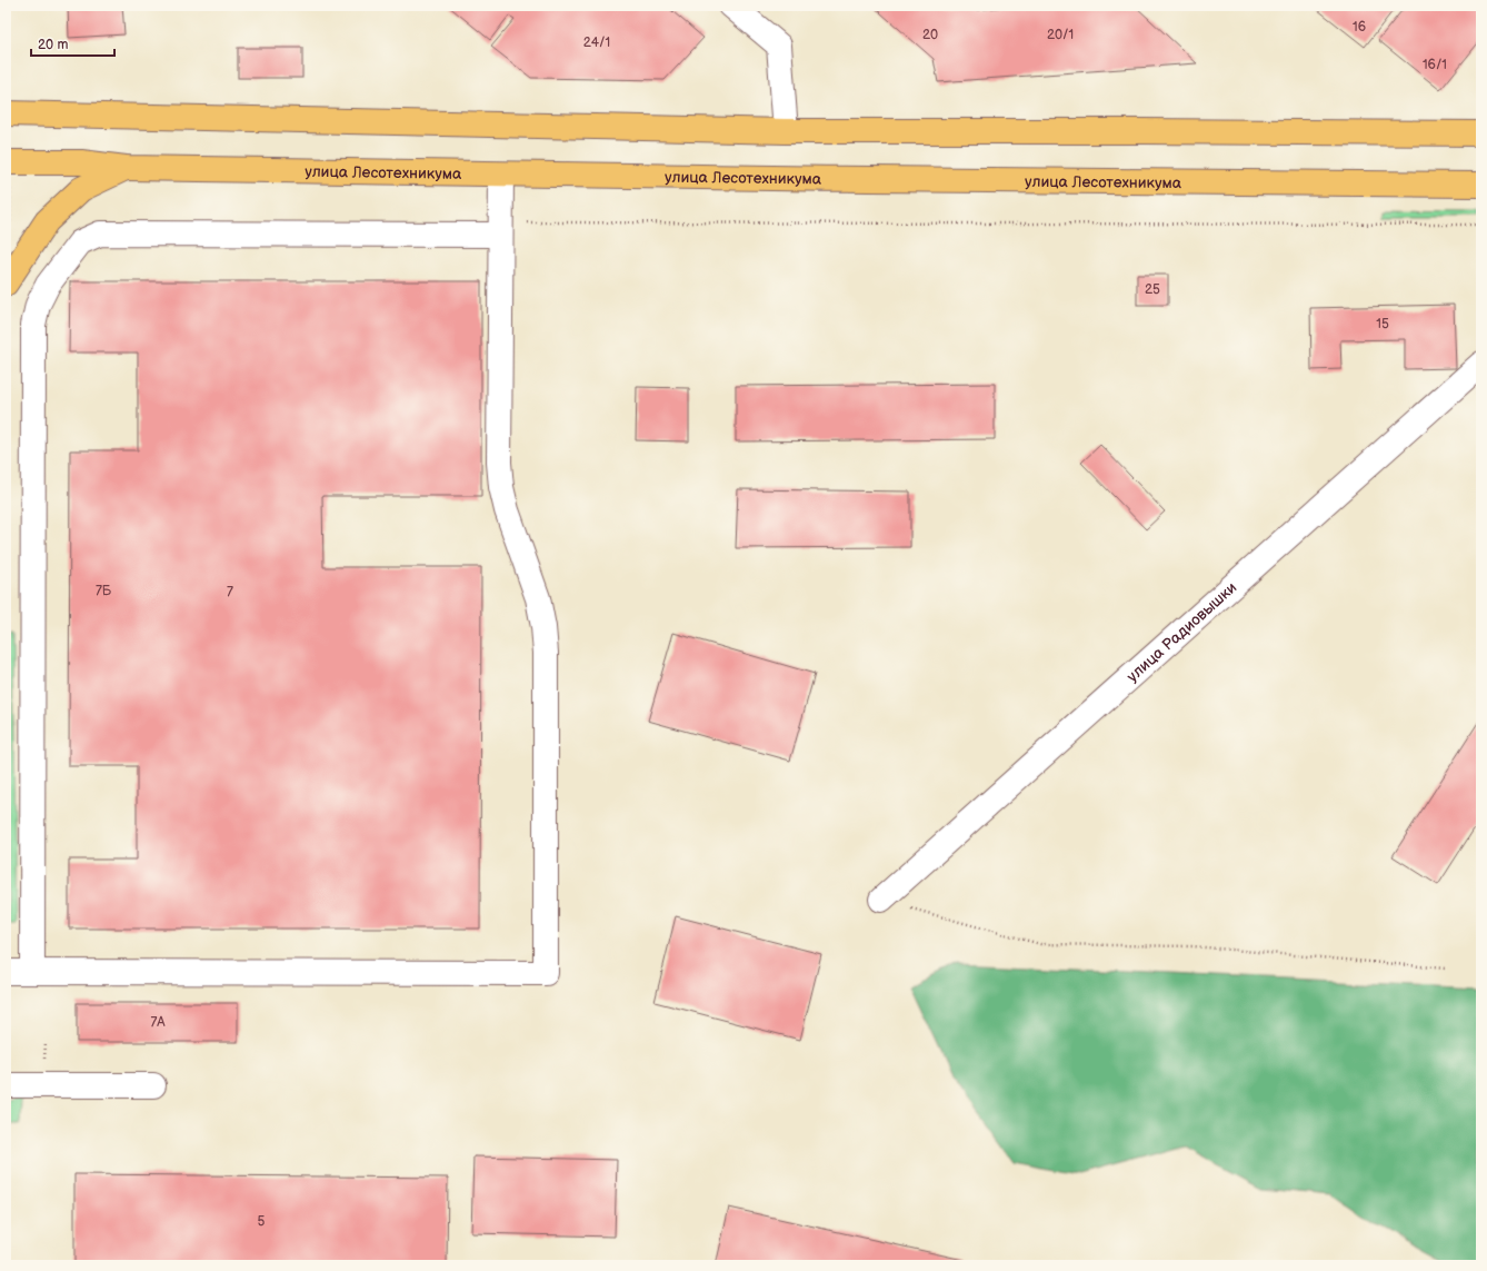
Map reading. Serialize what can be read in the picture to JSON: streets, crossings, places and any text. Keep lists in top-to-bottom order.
{
  "streets": {
    "main road": ["улица Лесотехникума"],
    "lane": ["улица Радиовышки"]
  },
  "house_numbers": [
    "16",
    "20",
    "20/1",
    "24/1",
    "16/1",
    "25",
    "15",
    "7Б",
    "7",
    "7А",
    "5"
  ],
  "scale_bar": "20 m"
}
